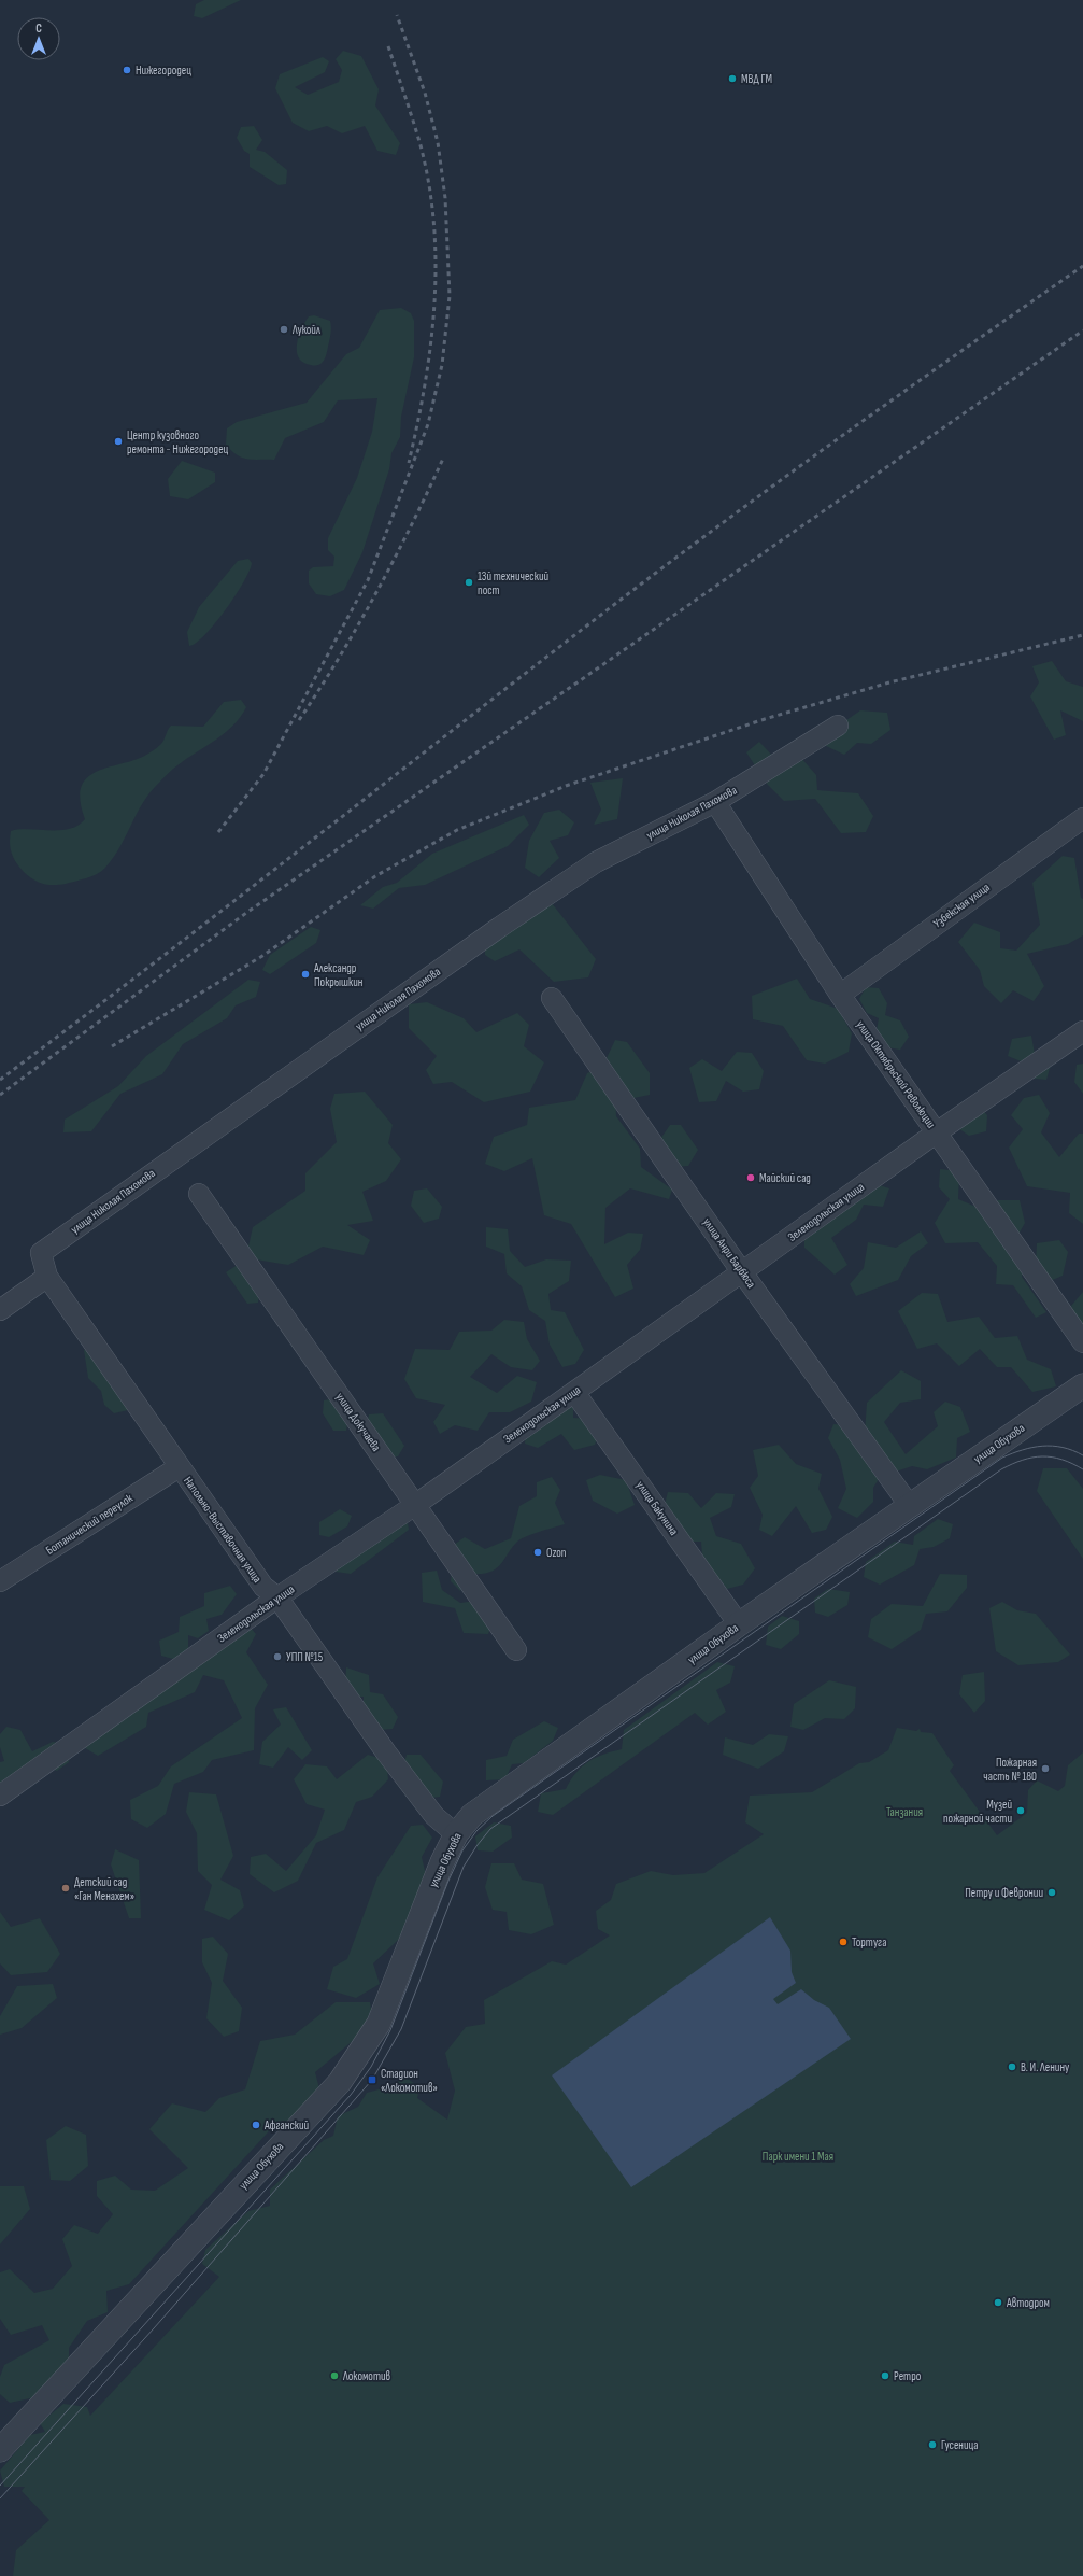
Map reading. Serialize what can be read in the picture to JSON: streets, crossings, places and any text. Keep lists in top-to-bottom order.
{
  "streets": {
    "street": [
      "улица Николая Пахомова",
      "Узбекская улица",
      "улица Октябрьской Революции",
      "Зеленодольская улица",
      "улица Анри Барбюса",
      "улица Докучаева",
      "улица Обухова",
      "улица Бакунина",
      "Ботанический переулок",
      "Напольно-Выставочная улица"
    ]
  },
  "crossings": [
    ["улица Николая Пахомова", "улица Октябрьской Революции"],
    ["улица Николая Пахомова", "Напольно-Выставочная улица"],
    ["Узбекская улица", "улица Октябрьской Революции"],
    ["улица Октябрьской Революции", "Зеленодольская улица"],
    ["Зеленодольская улица", "улица Анри Барбюса"],
    ["Зеленодольская улица", "улица Докучаева"],
    ["Зеленодольская улица", "улица Бакунина"],
    ["Зеленодольская улица", "Напольно-Выставочная улица"],
    ["улица Анри Барбюса", "улица Обухова"],
    ["улица Обухова", "улица Бакунина"],
    ["улица Обухова", "Напольно-Выставочная улица"],
    ["Ботанический переулок", "Напольно-Выставочная улица"]
  ],
  "parks": ["Танзания", "Парк имени 1 Мая"],
  "places": {
    "other": [
      "Нижегородец",
      "МВД ГМ",
      "Лукойл",
      "Центр кузовного ремонта - Нижегородец",
      "13й технический пост",
      "Александр Покрышкин",
      "Майский сад",
      "Ozon",
      "УПП №15",
      "Пожарная часть № 180",
      "Музей пожарной части",
      "Детский сад «Ган Менахем»",
      "Петру и Февронии",
      "Тортуга",
      "В. И. Ленину",
      "Афганский",
      "Автодром",
      "Локомотив",
      "Ретро",
      "Гусеница"
    ],
    "transit": ["Стадион «Локомотив»"]
  },
  "north": "top"
}
